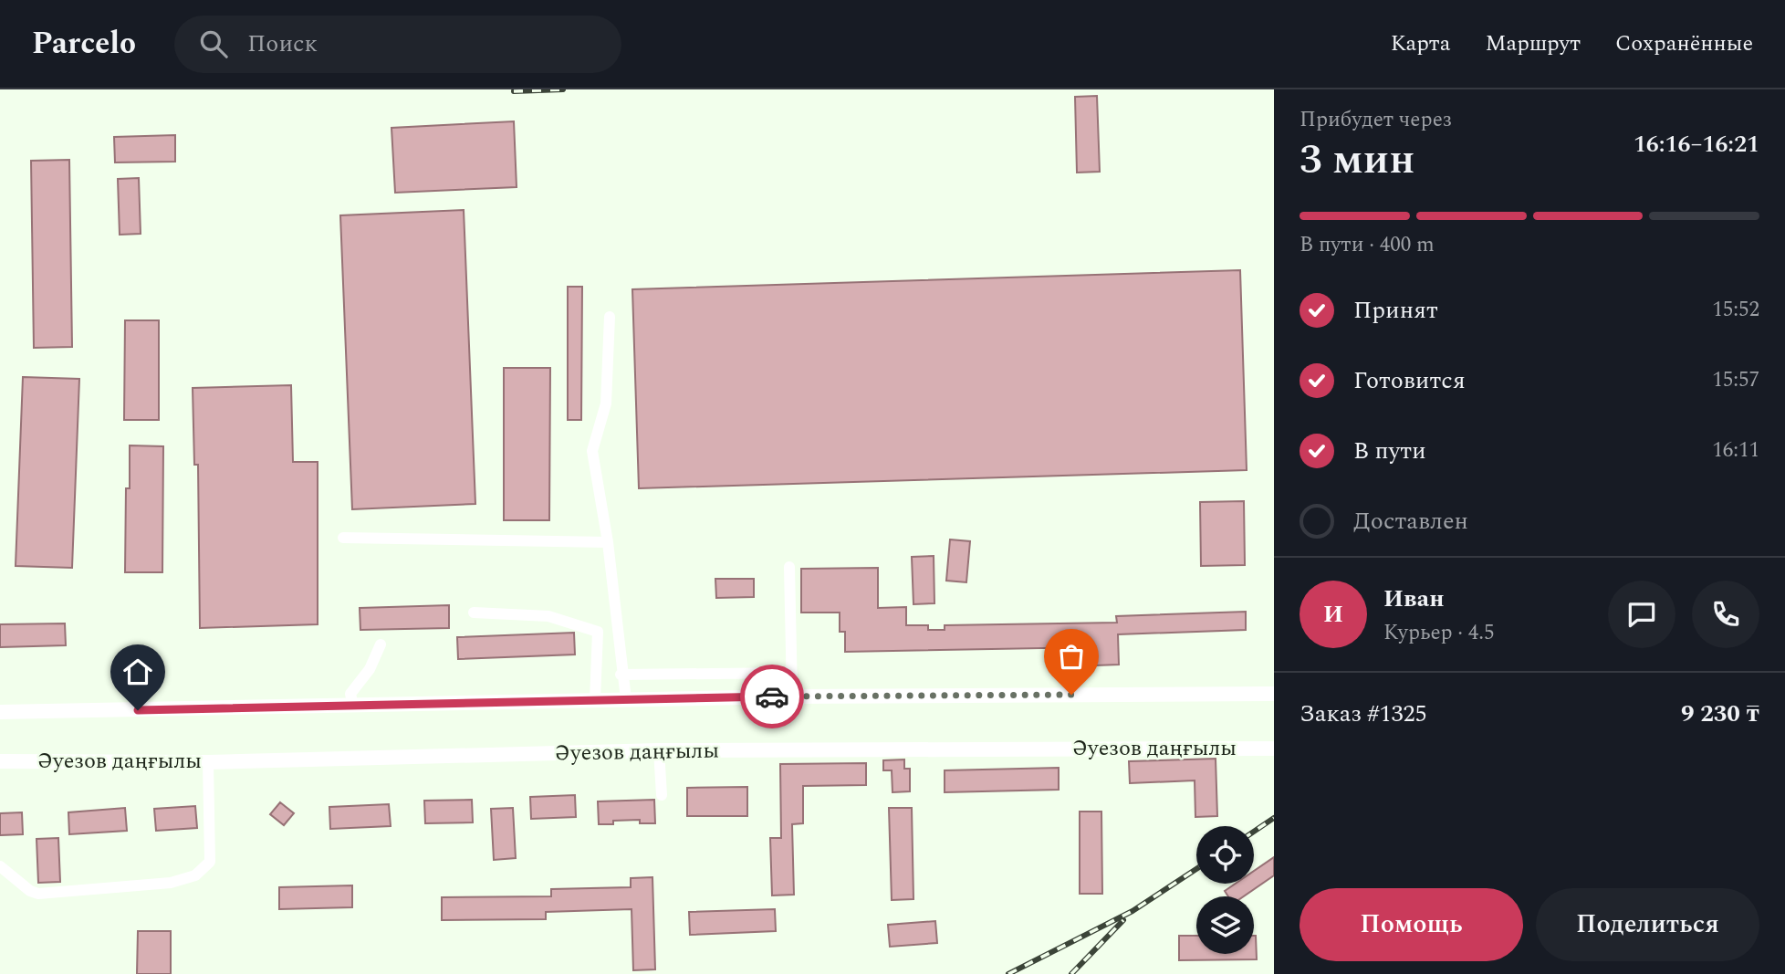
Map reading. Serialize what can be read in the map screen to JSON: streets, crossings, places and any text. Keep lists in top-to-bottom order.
{
  "streets": {
    "main road": ["Әуезов даңғылы"]
  },
  "page": {
    "header": "Parcelo",
    "search": "Поиск",
    "nav": ["Карта", "Маршрут", "Сохранённые"],
    "heading": ["3 мин", "Прибудет через", "16:16–16:21"],
    "panel": [
      "Иван",
      "Курьер · 4.5",
      "Заказ #1325",
      "9 230 ₸"
    ],
    "bar": "В пути · 400 m",
    "list": [
      ["Принят", "15:52"],
      ["Готовится", "15:57"],
      ["В пути", "16:11"],
      "Доставлен"
    ],
    "round": "И",
    "buttons": ["Помощь", "Поделиться"]
  }
}
